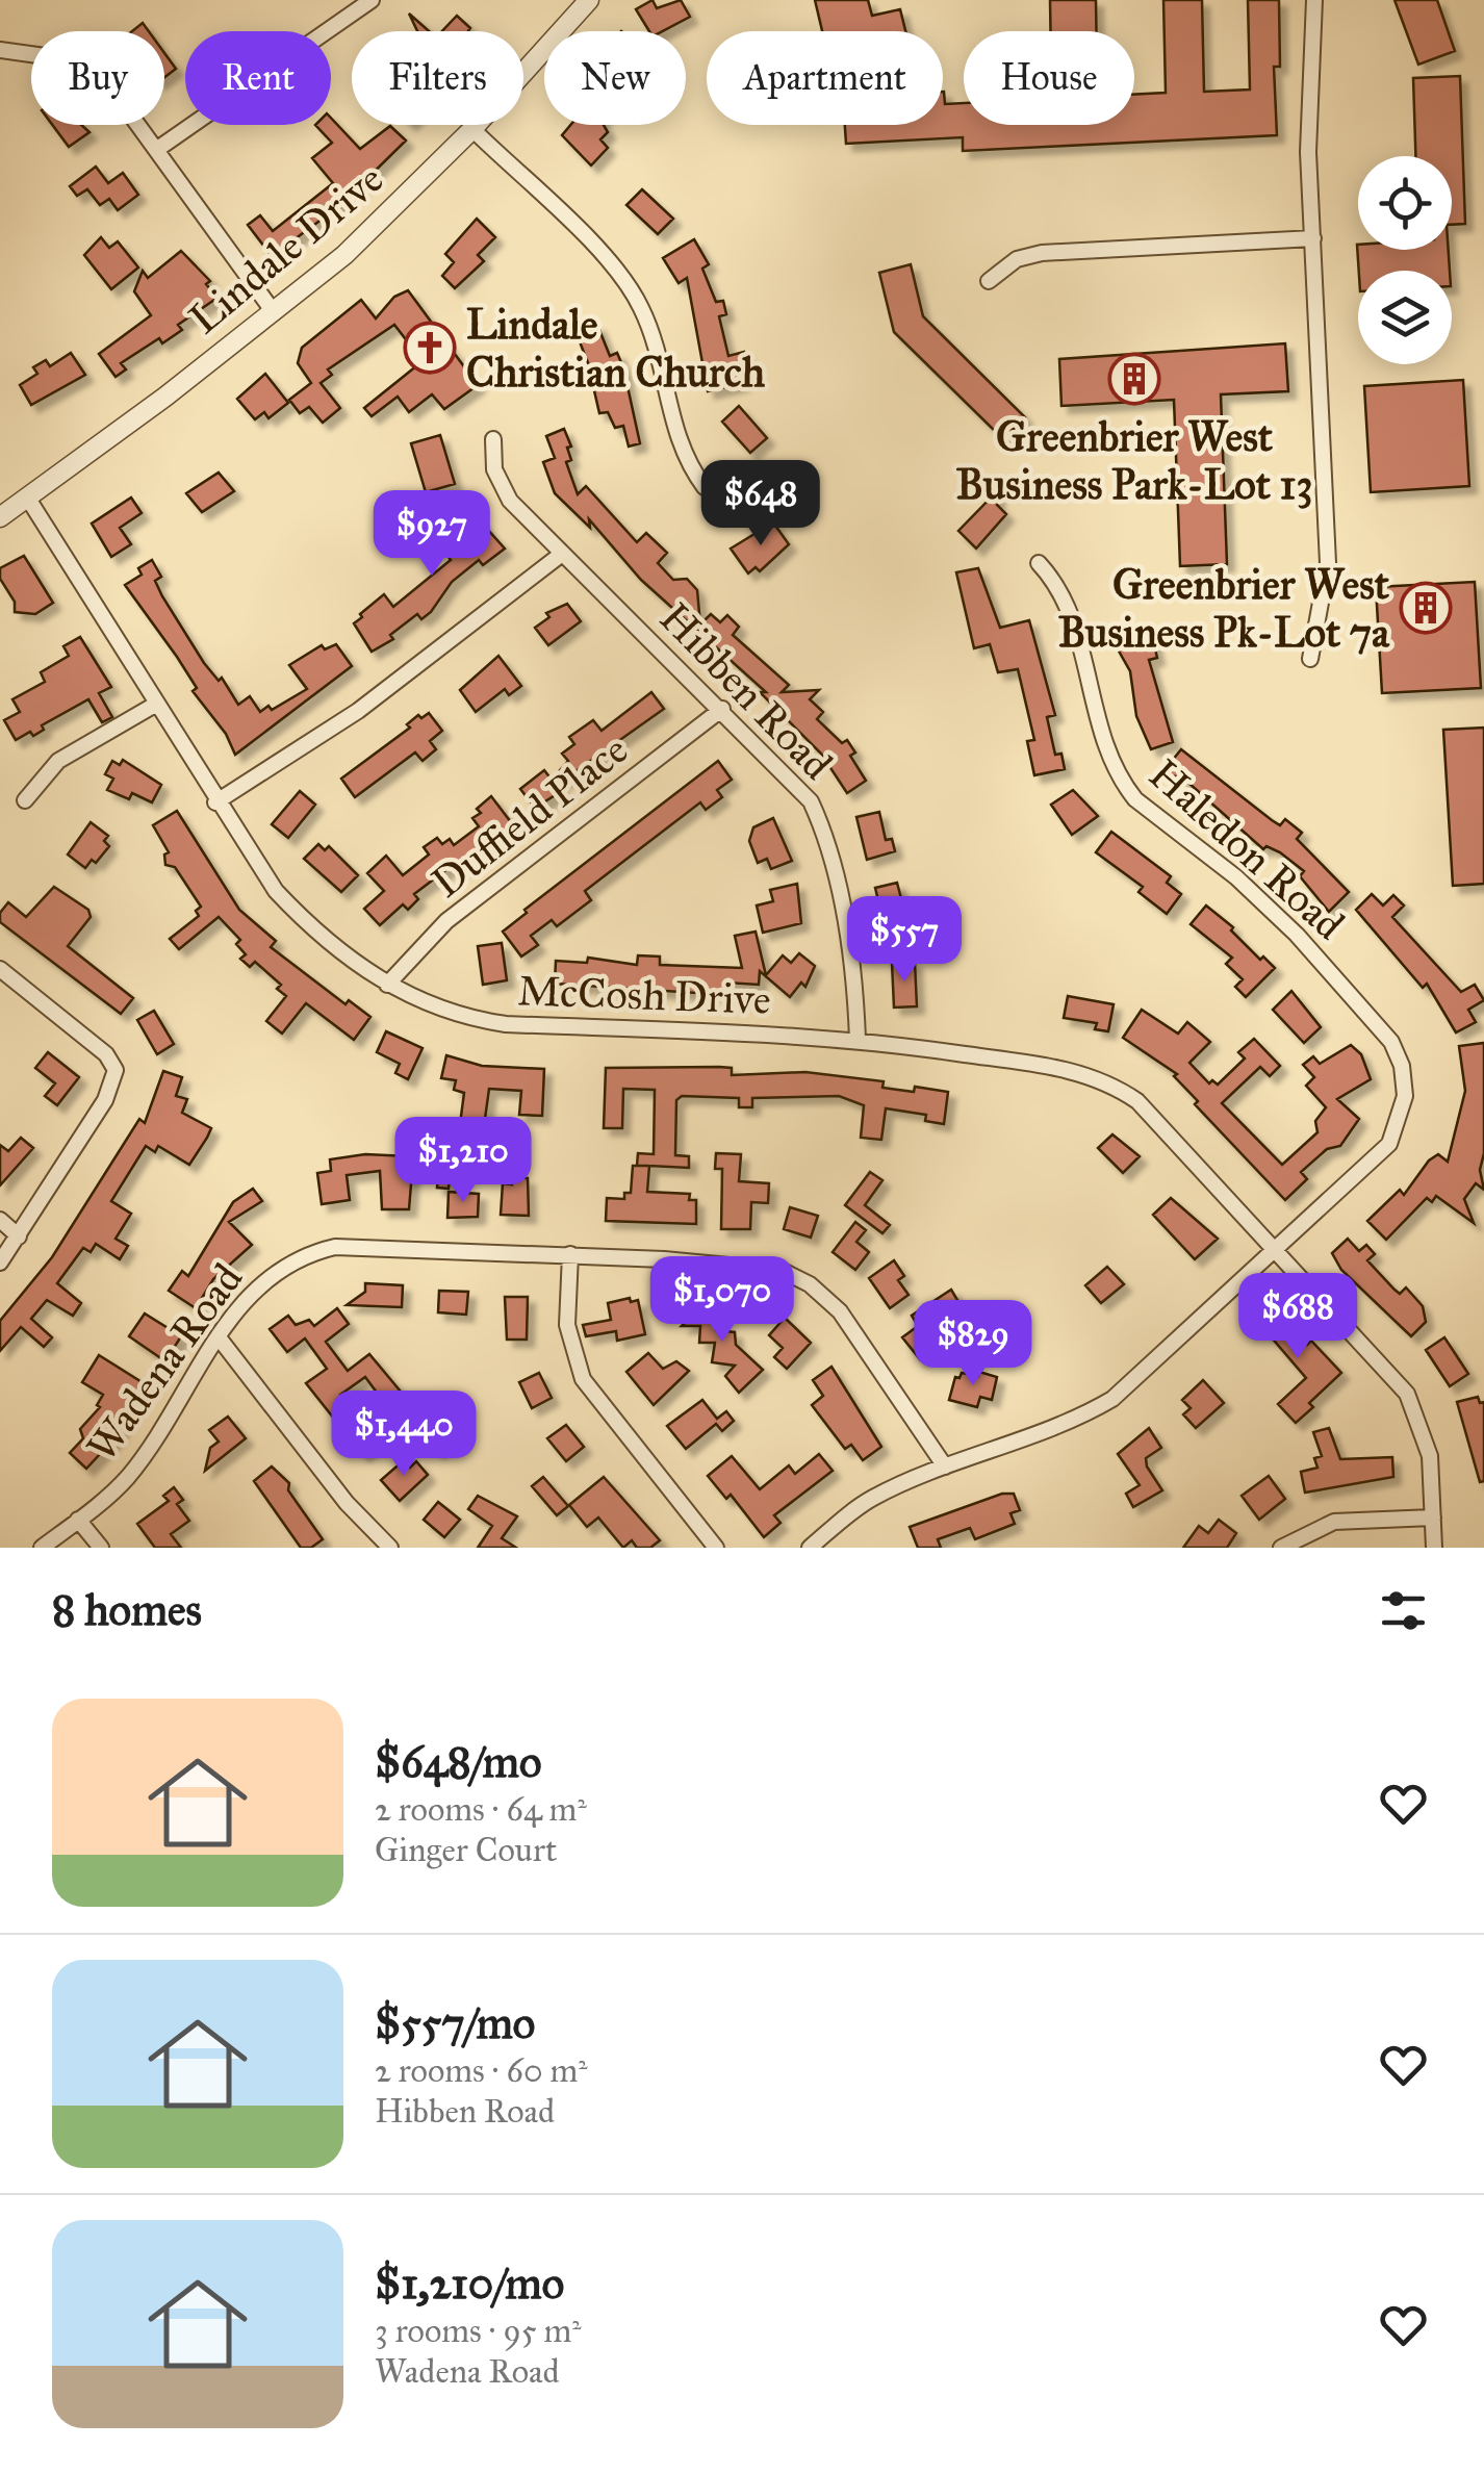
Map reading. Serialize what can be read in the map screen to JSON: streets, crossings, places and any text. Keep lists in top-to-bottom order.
{
  "streets": {
    "street": [
      "Lindale Drive",
      "Hibben Road",
      "Duffield Place",
      "Haledon Road",
      "McCosh Drive",
      "Wadena Road"
    ]
  },
  "crossings": [
    ["Lindale Drive", "McCosh Drive"],
    ["Hibben Road", "Duffield Place"],
    ["Hibben Road", "McCosh Drive"],
    ["Duffield Place", "McCosh Drive"],
    ["Haledon Road", "McCosh Drive"],
    ["Haledon Road", "Wadena Road"]
  ],
  "places": {
    "church": ["Lindale Christian Church"],
    "building": ["Greenbrier West Business Park-Lot 13", "Greenbrier West Business Pk-Lot 7a"]
  },
  "page": {
    "chip": [
      "Buy",
      "Rent",
      "Filters",
      "New",
      "Apartment",
      "House"
    ],
    "price": [
      "$648",
      "$927",
      "$557",
      "$1,210",
      "$1,070",
      "$688",
      "$829",
      "$1,440"
    ],
    "heading": "8 homes",
    "list": [
      {
        "name": "$648/mo",
        "note": "2 rooms · 64 m² · Ginger Court"
      },
      {
        "name": "$557/mo",
        "note": "2 rooms · 60 m² · Hibben Road"
      },
      {
        "name": "$1,210/mo",
        "note": "3 rooms · 95 m² · Wadena Road"
      }
    ]
  }
}
